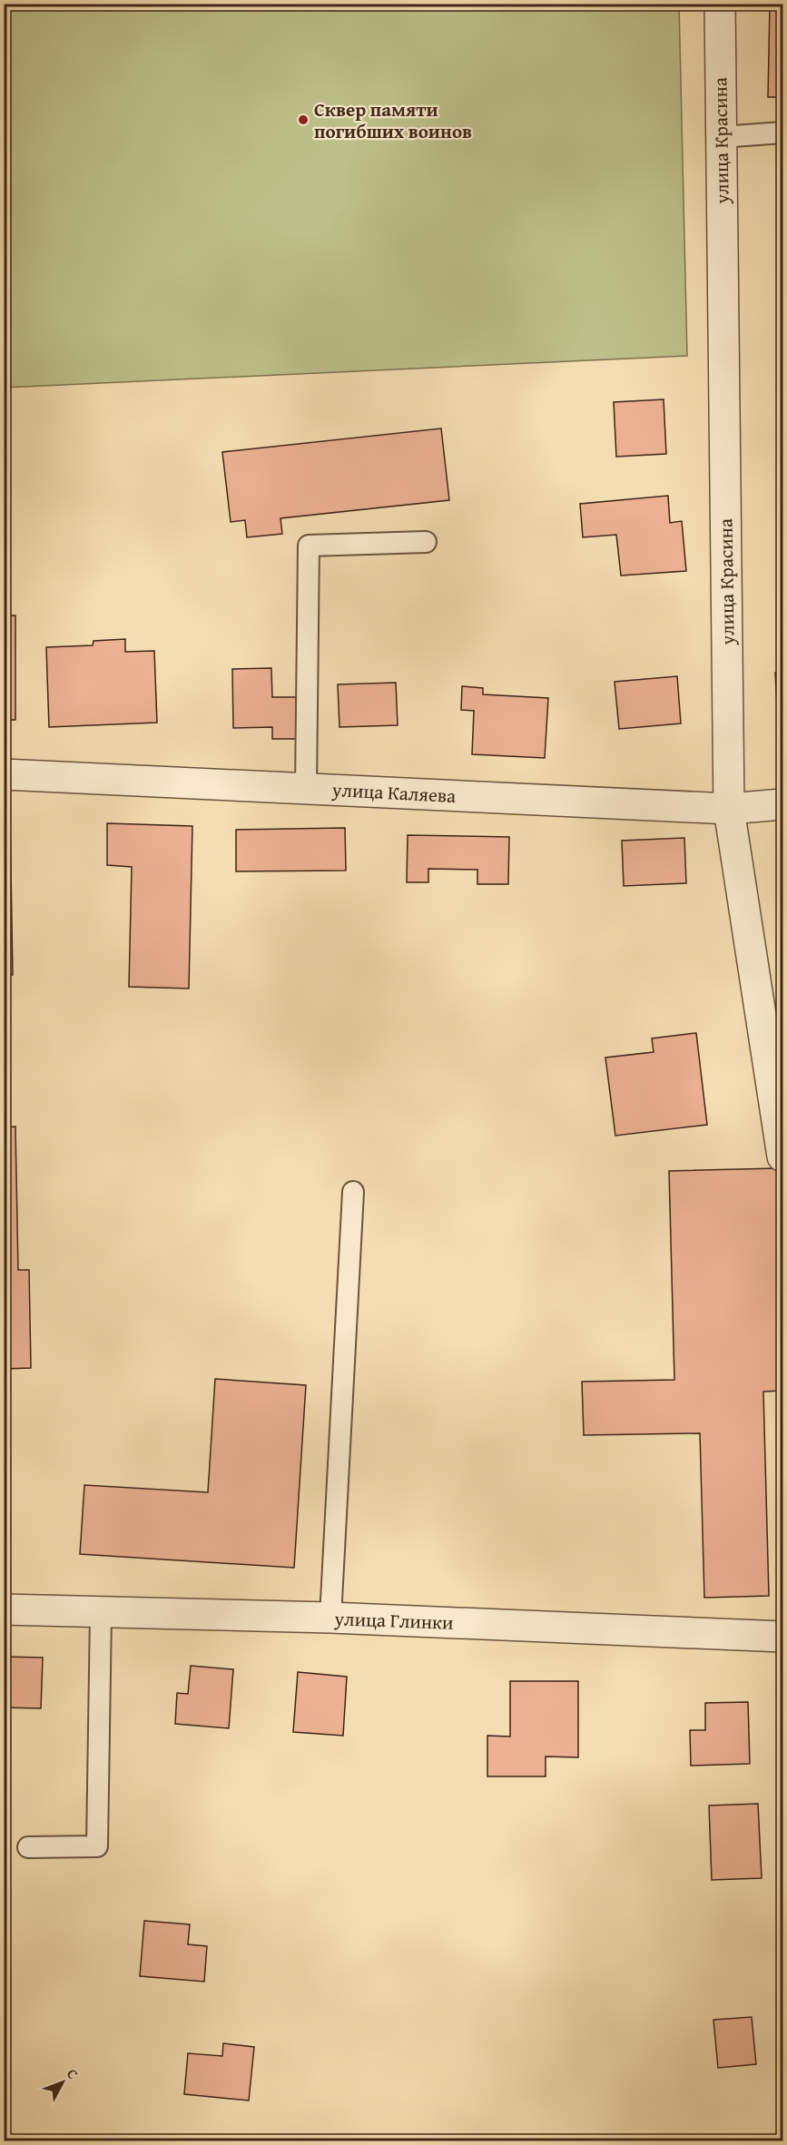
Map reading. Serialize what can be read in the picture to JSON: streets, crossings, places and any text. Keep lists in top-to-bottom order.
{
  "streets": {
    "street": ["улица Красина", "улица Каляева", "улица Глинки"]
  },
  "crossings": [
    ["улица Красина", "улица Каляева"]
  ],
  "places": ["Сквер памяти погибших воинов"],
  "north": "top right"
}
